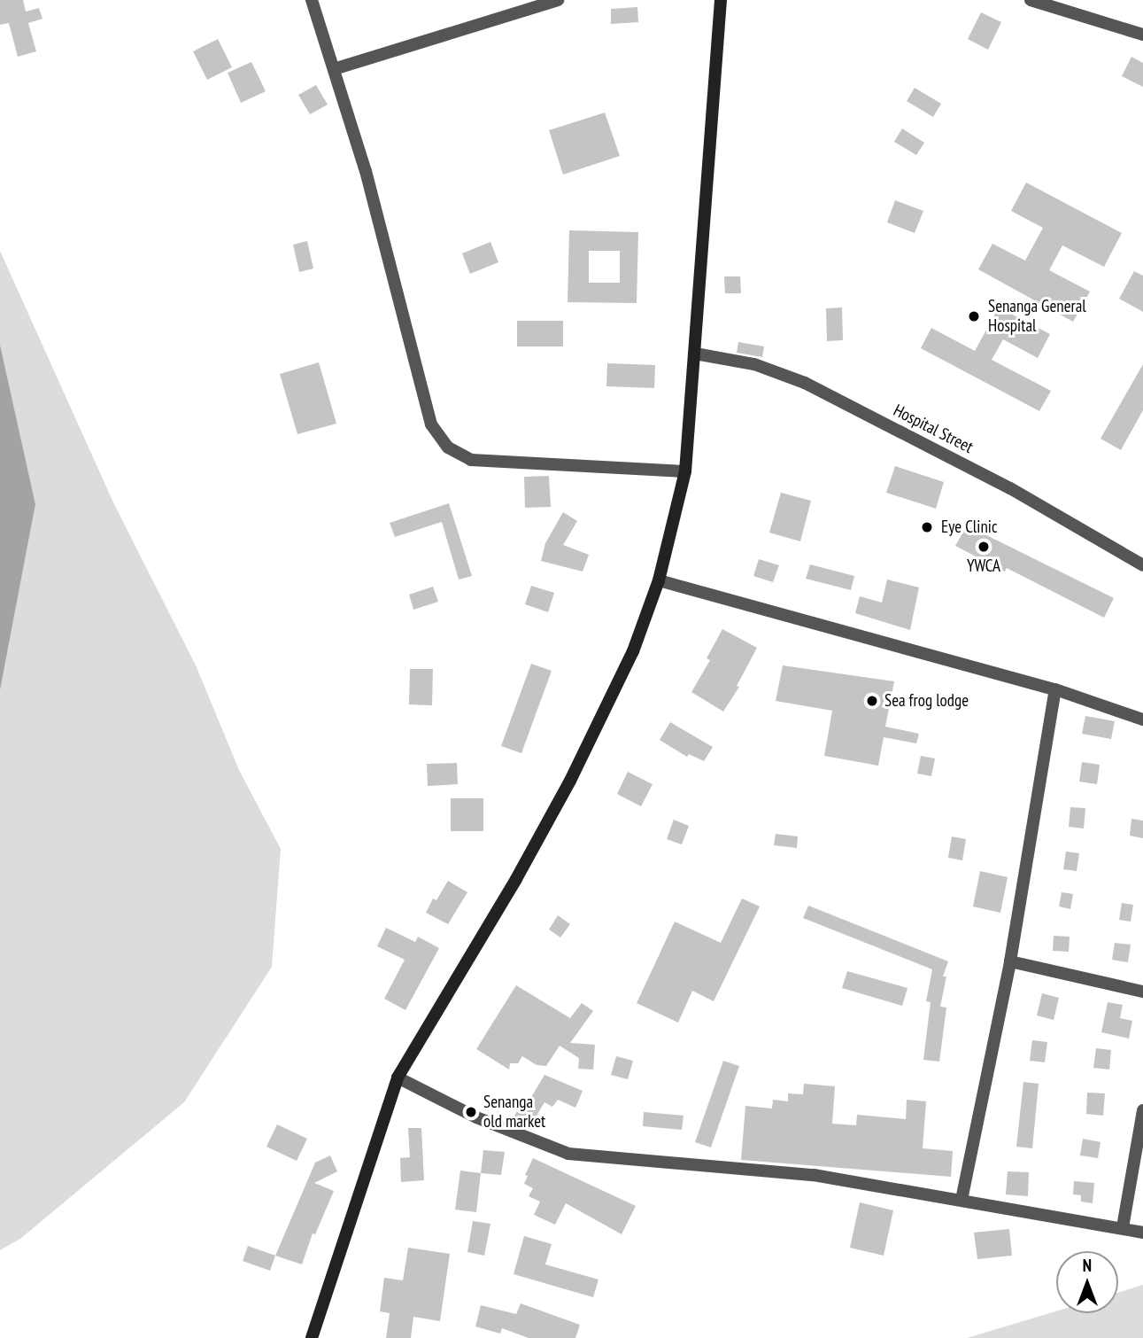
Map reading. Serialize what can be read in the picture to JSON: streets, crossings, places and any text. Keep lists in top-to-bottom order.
{
  "streets": {
    "street": ["Hospital Street"]
  },
  "places": [
    "Senanga General Hospital",
    "Eye Clinic",
    "YWCA",
    "Sea frog lodge",
    "Senanga old market"
  ],
  "north": "top"
}
